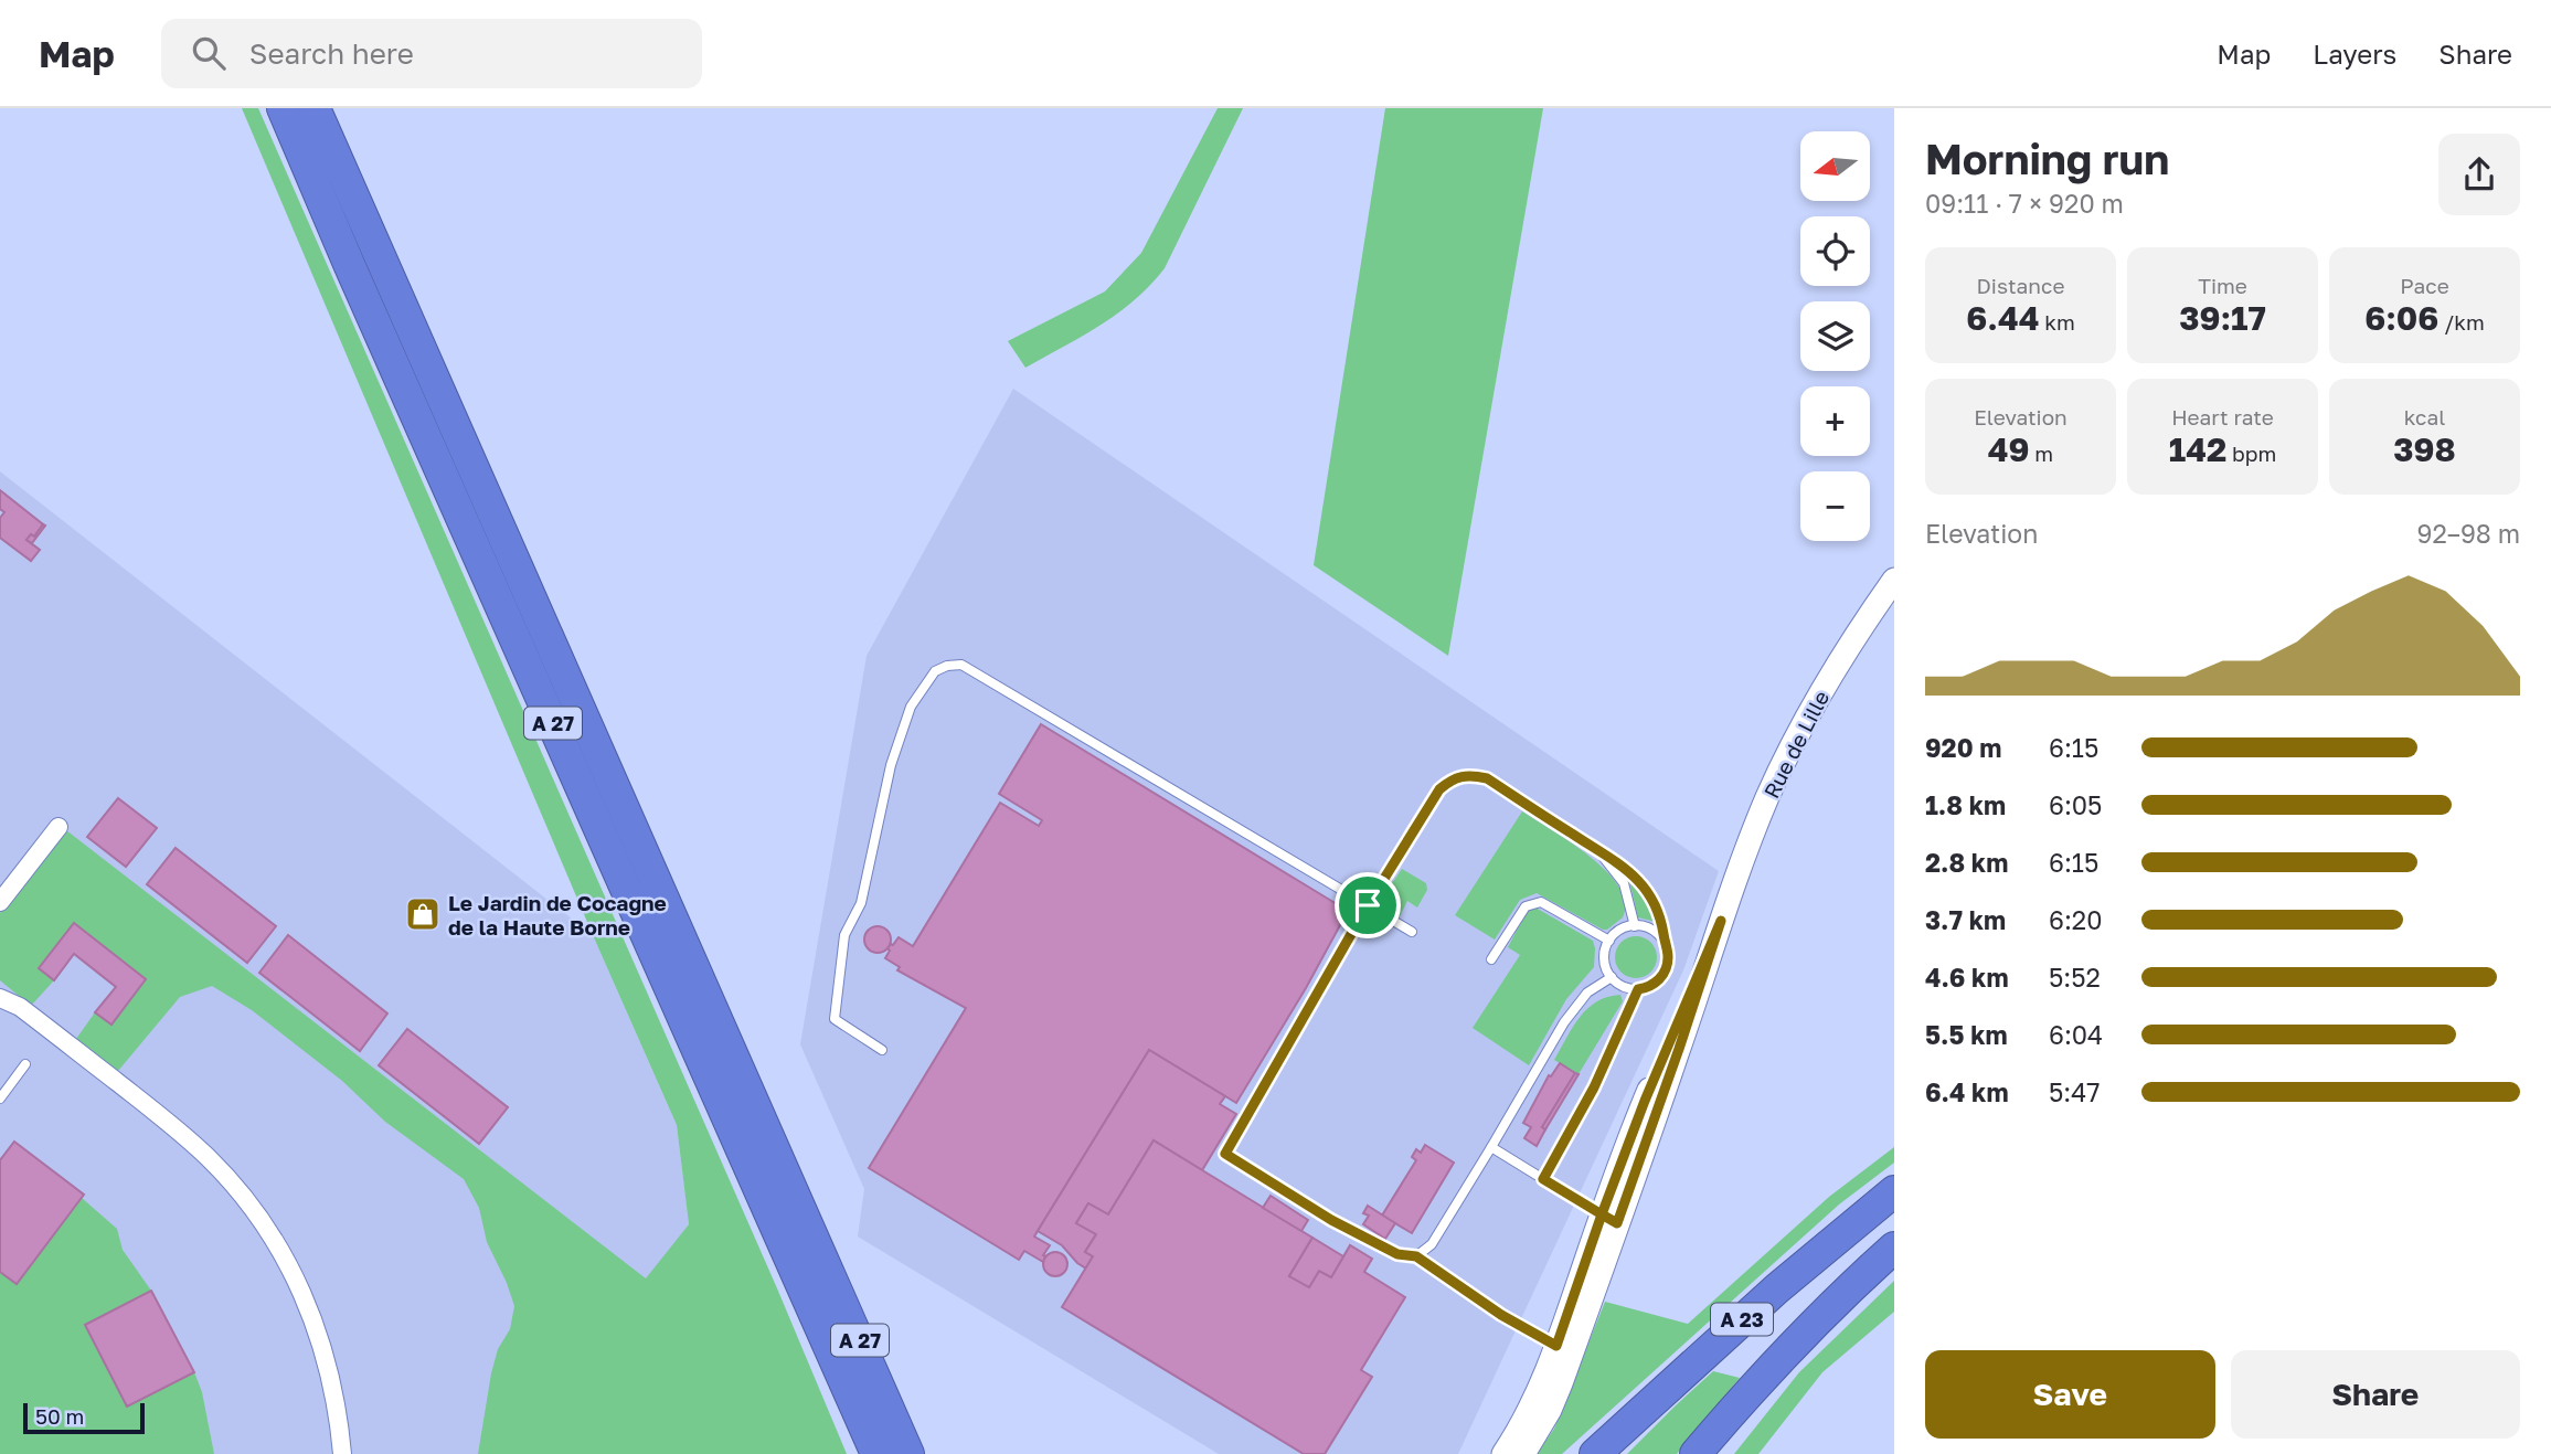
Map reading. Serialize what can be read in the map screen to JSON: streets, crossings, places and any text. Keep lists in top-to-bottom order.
{
  "streets": {
    "highway": ["A 27", "A 23"],
    "main road": ["Rue de Lille"]
  },
  "places": {
    "shop": ["Le Jardin de Cocagne de la Haute Borne"]
  },
  "scale_bar": "50 m",
  "north": "left",
  "page": {
    "header": "Map",
    "search": "Search here",
    "nav": ["Map", "Layers", "Share"],
    "heading": ["Morning run", "09:11 · 7 × 920 m"],
    "map_buttons": ["+", "−"],
    "stats": [
      ["Distance", "6.44 km"],
      ["Time", "39:17"],
      ["Pace", "6:06 /km"],
      ["Elevation", "49 m"],
      ["Heart rate", "142 bpm"],
      ["kcal", "398"]
    ],
    "chart": ["Elevation", "92–98 m"],
    "list": [
      {
        "name": "920 m",
        "note": "6:15"
      },
      {
        "name": "1.8 km",
        "note": "6:05"
      },
      {
        "name": "2.8 km",
        "note": "6:15"
      },
      {
        "name": "3.7 km",
        "note": "6:20"
      },
      {
        "name": "4.6 km",
        "note": "5:52"
      },
      {
        "name": "5.5 km",
        "note": "6:04"
      },
      {
        "name": "6.4 km",
        "note": "5:47"
      }
    ],
    "buttons": ["Save", "Share"],
    "scale": "50 m"
  }
}
